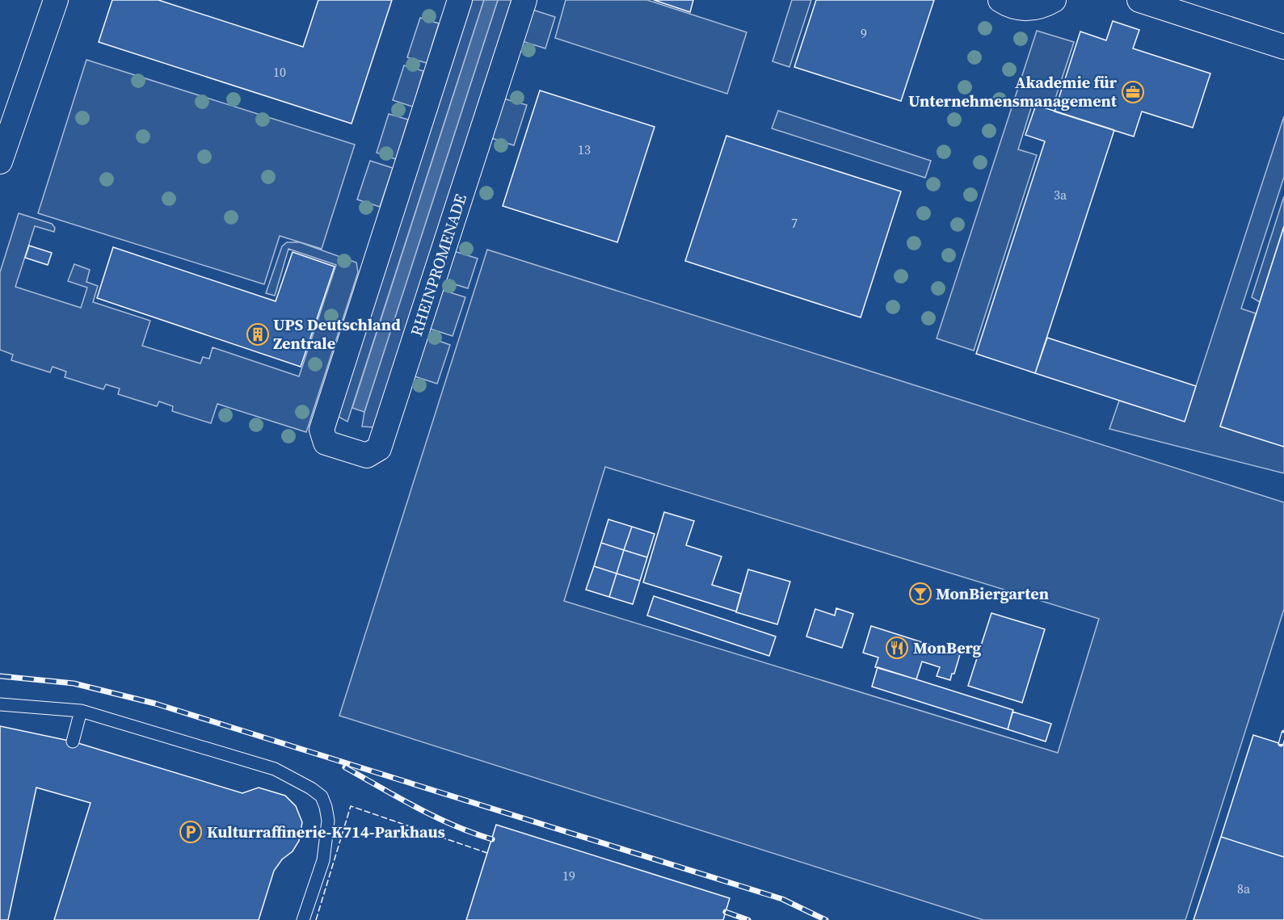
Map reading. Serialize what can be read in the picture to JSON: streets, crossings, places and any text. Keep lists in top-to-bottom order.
{
  "streets": {
    "street": ["RHEINPROMENADE"]
  },
  "places": {
    "office": ["Akademie für Unternehmensmanagement"],
    "building": ["UPS Deutschland Zentrale"],
    "bar": ["MonBiergarten"],
    "restaurant": ["MonBerg"],
    "parking": ["Kulturraffinerie-K714-Parkhaus"]
  },
  "house_numbers": [
    "9",
    "10",
    "13",
    "3a",
    "7",
    "19",
    "8a"
  ]
}
